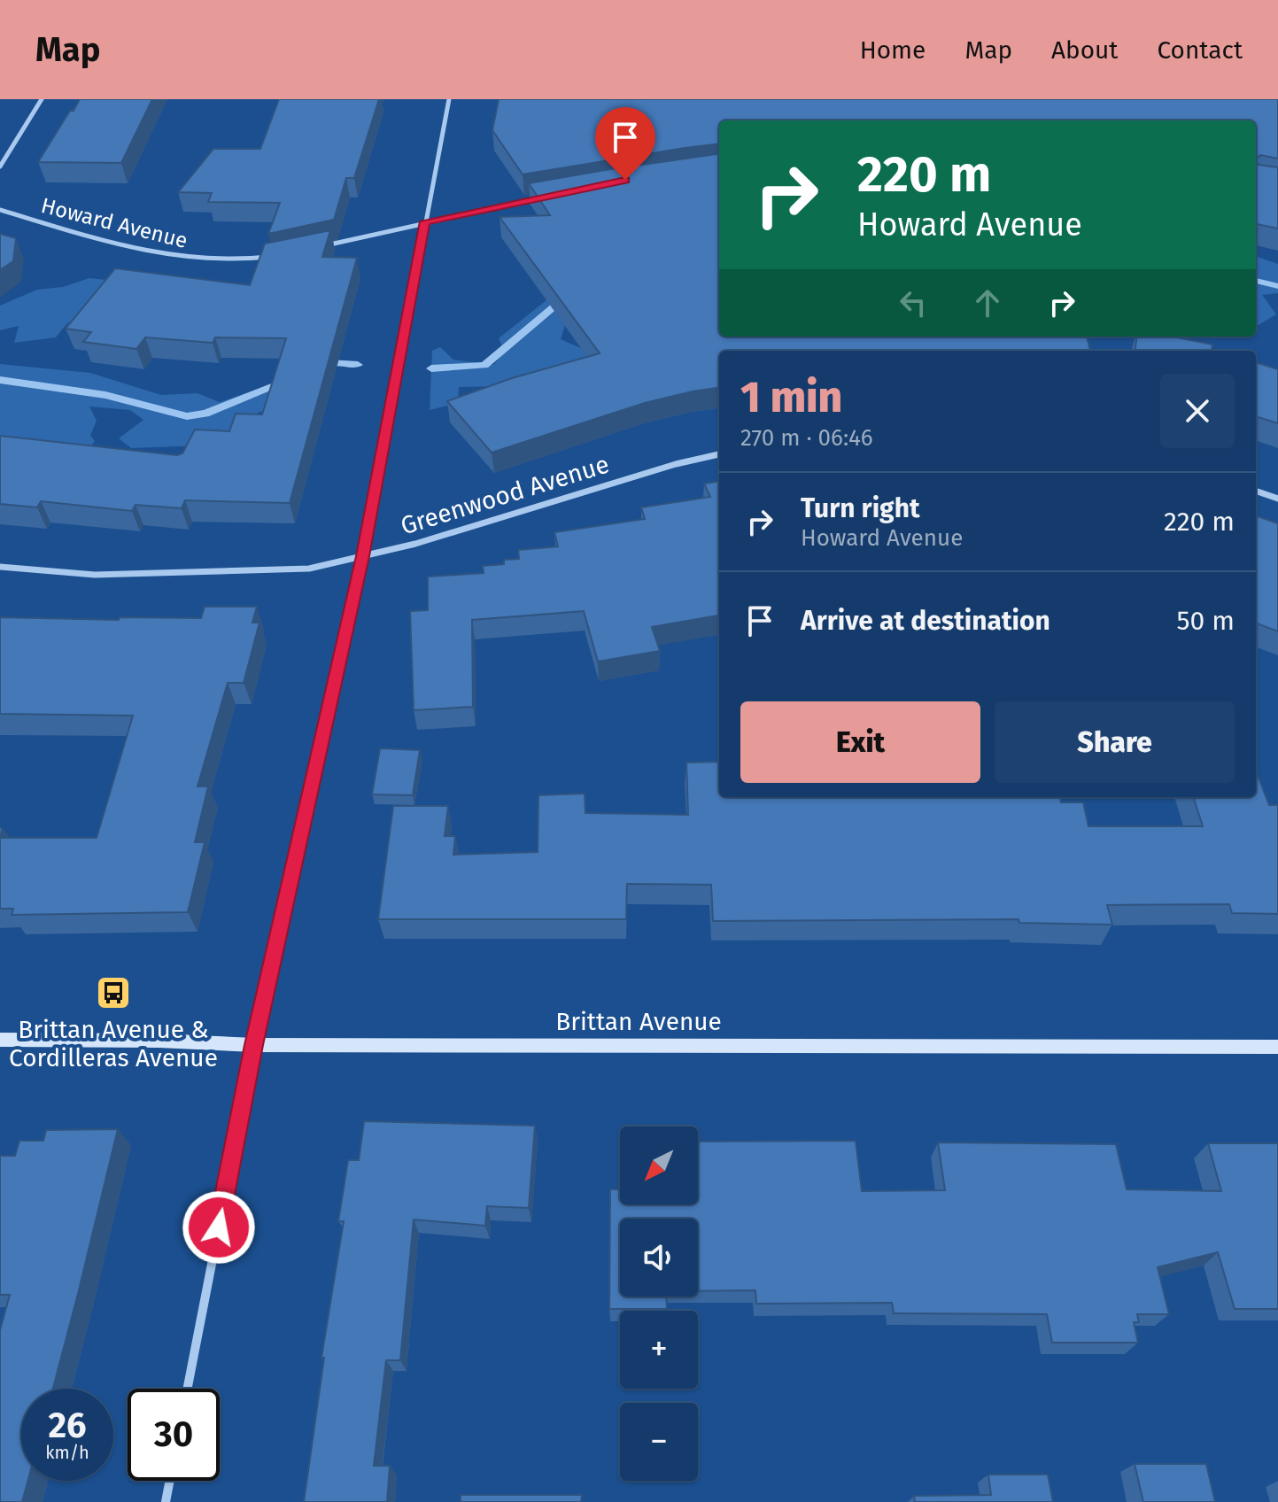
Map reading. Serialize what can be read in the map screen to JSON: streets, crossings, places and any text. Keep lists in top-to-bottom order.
{
  "streets": {
    "main road": ["Brittan Avenue"],
    "street": ["Howard Avenue", "Greenwood Avenue"]
  },
  "places": {
    "bus stop": ["Brittan Avenue & Cordilleras Avenue"]
  },
  "north": "bottom left",
  "page": {
    "header": "Map",
    "nav": [
      "Home",
      "Map",
      "About",
      "Contact"
    ],
    "turn": ["220 m", "Howard Avenue"],
    "heading": ["1 min", "270 m · 06:46"],
    "list": [
      {
        "name": "Turn right",
        "note": "Howard Avenue",
        "value": "220 m"
      },
      {
        "name": "Arrive at destination",
        "value": "50 m"
      }
    ],
    "buttons": ["Exit", "Share"],
    "map_buttons": ["+", "−"],
    "speed": "26 km/h",
    "limit": "30"
  }
}
